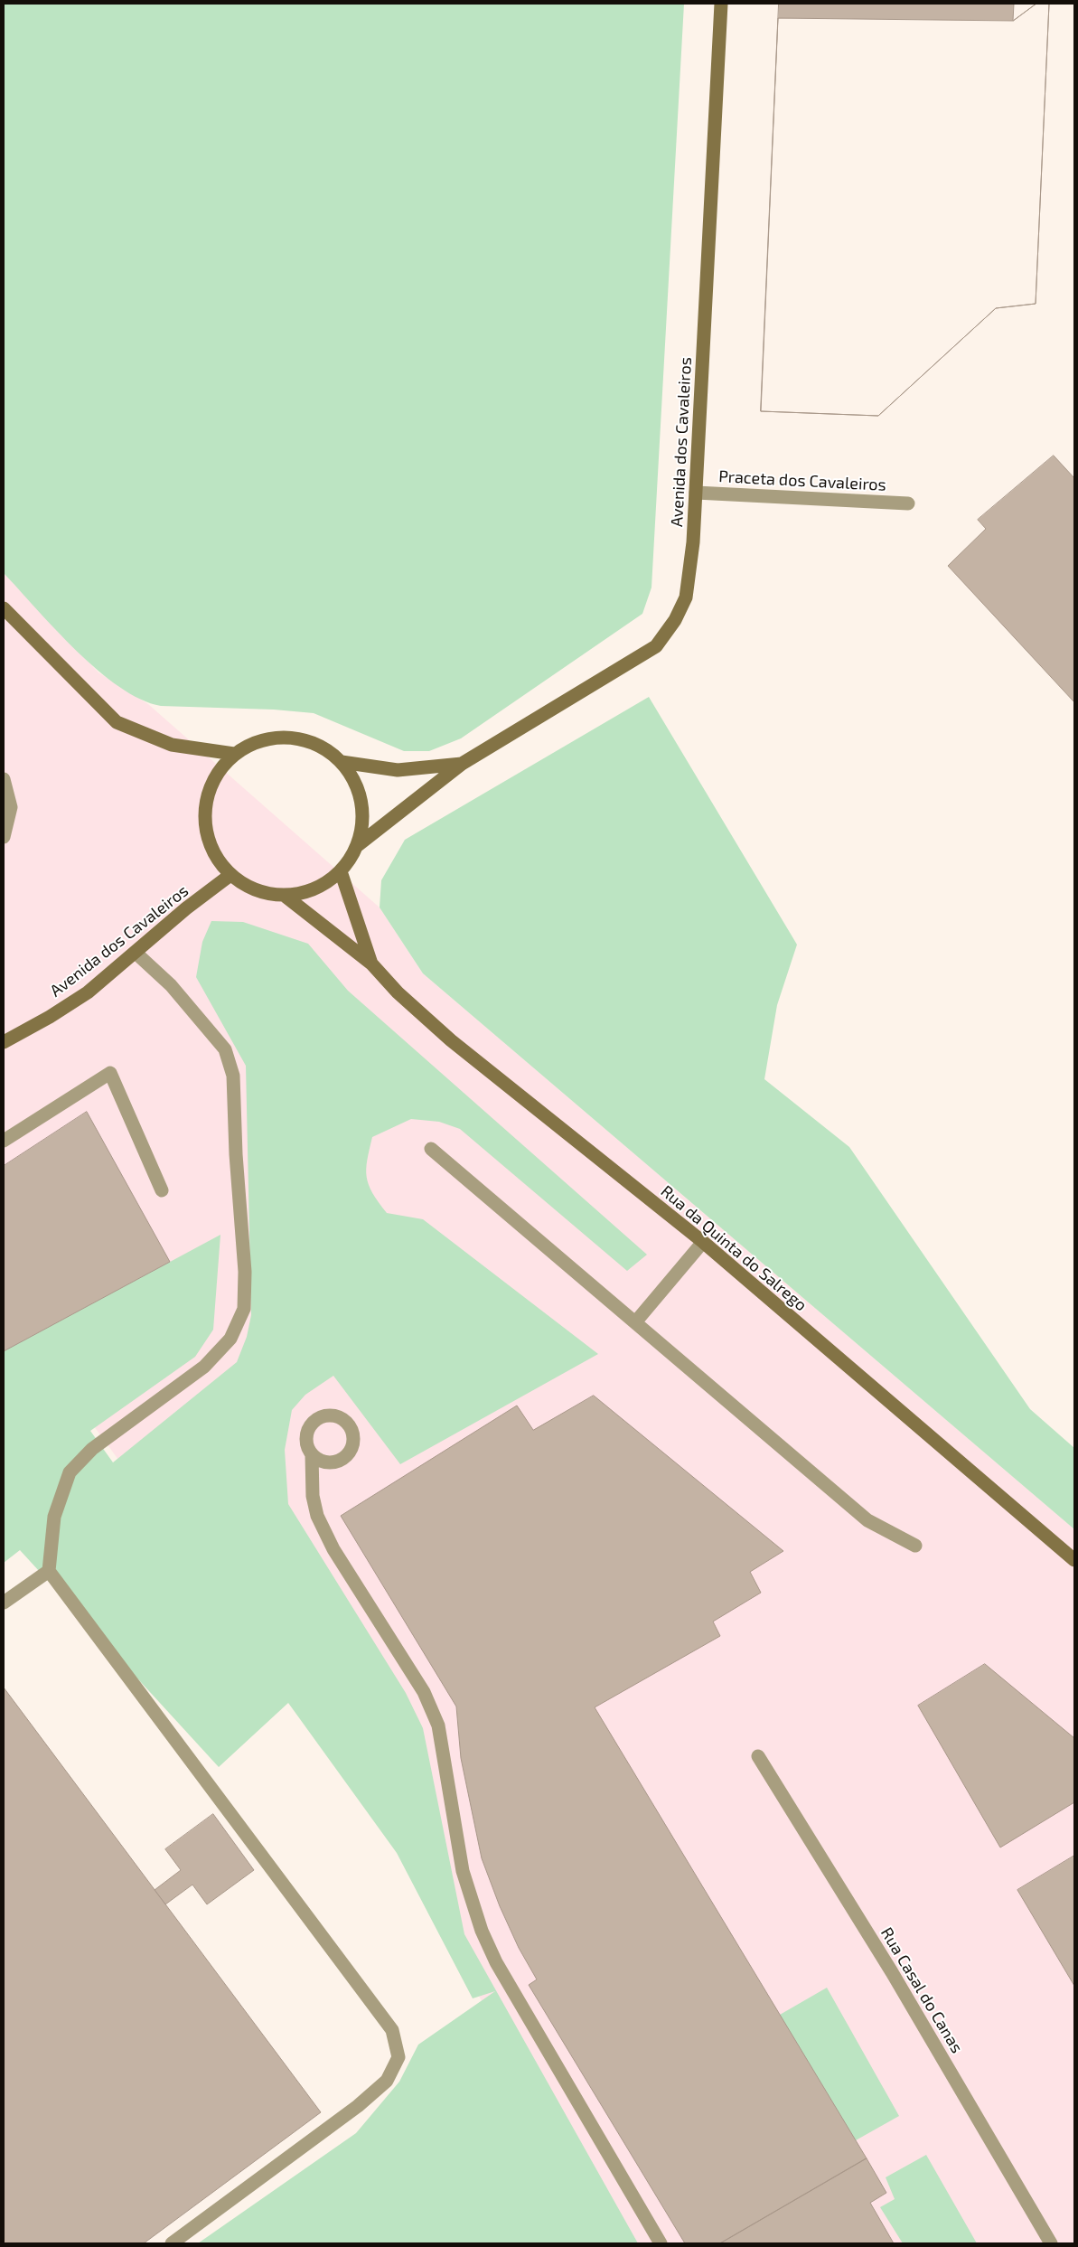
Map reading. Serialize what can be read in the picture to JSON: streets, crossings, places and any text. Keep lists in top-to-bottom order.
{
  "streets": {
    "street": [
      "Avenida dos Cavaleiros",
      "Praceta dos Cavaleiros",
      "Rua da Quinta do Salrego",
      "Rua Casal do Canas"
    ]
  },
  "crossings": [
    ["Avenida dos Cavaleiros", "Praceta dos Cavaleiros"],
    ["Avenida dos Cavaleiros", "Rua da Quinta do Salrego"]
  ]
}
